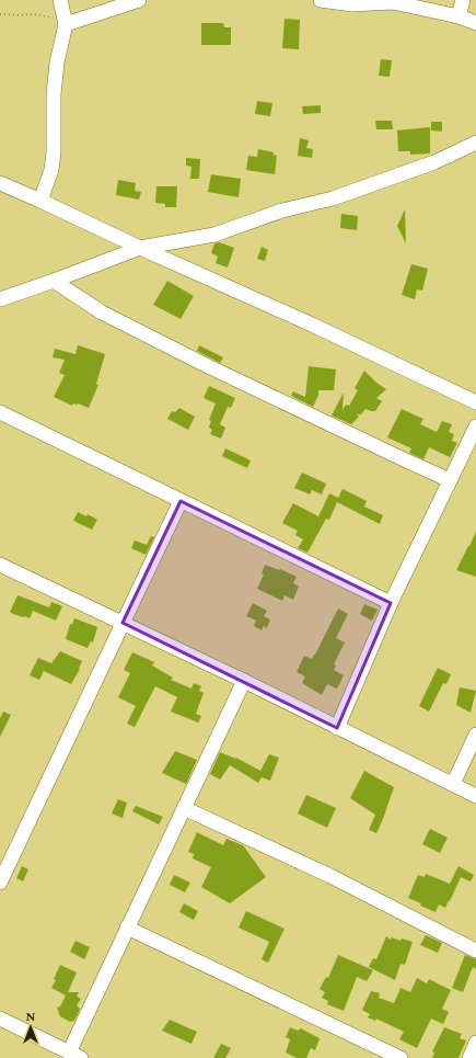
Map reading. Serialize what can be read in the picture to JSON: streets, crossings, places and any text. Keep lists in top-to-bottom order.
{
  "north": "top"
}
